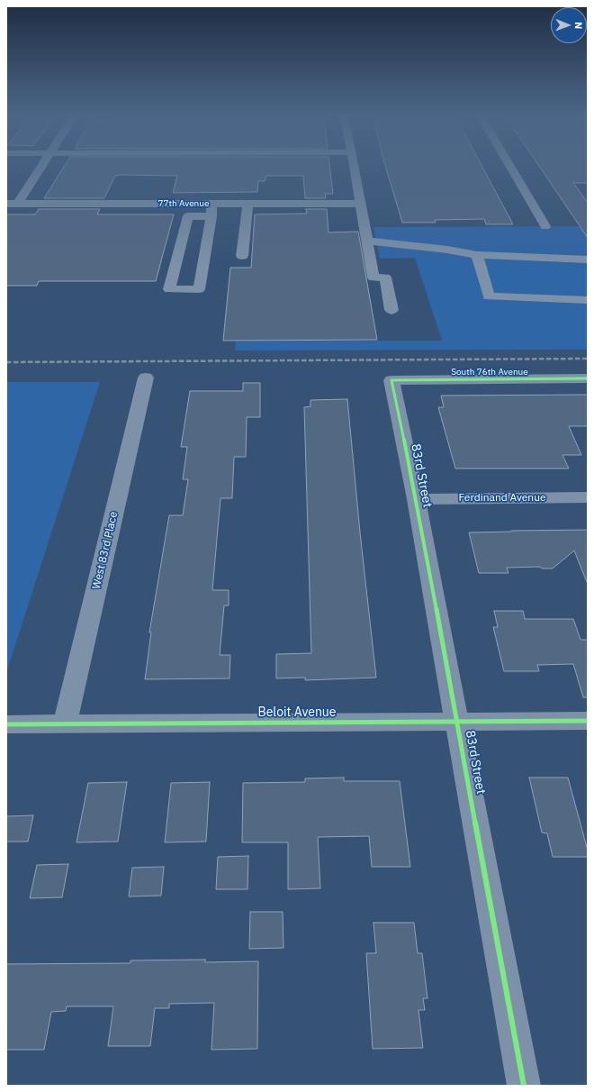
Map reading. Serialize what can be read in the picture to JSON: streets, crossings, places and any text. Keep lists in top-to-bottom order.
{
  "streets": {
    "street": [
      "77th Avenue",
      "South 76th Avenue",
      "83rd Street",
      "Ferdinand Avenue",
      "West 83rd Place",
      "Beloit Avenue"
    ]
  },
  "crossings": [
    ["South 76th Avenue", "83rd Street"],
    ["83rd Street", "Ferdinand Avenue"],
    ["83rd Street", "Beloit Avenue"],
    ["West 83rd Place", "Beloit Avenue"]
  ],
  "north": "right"
}
